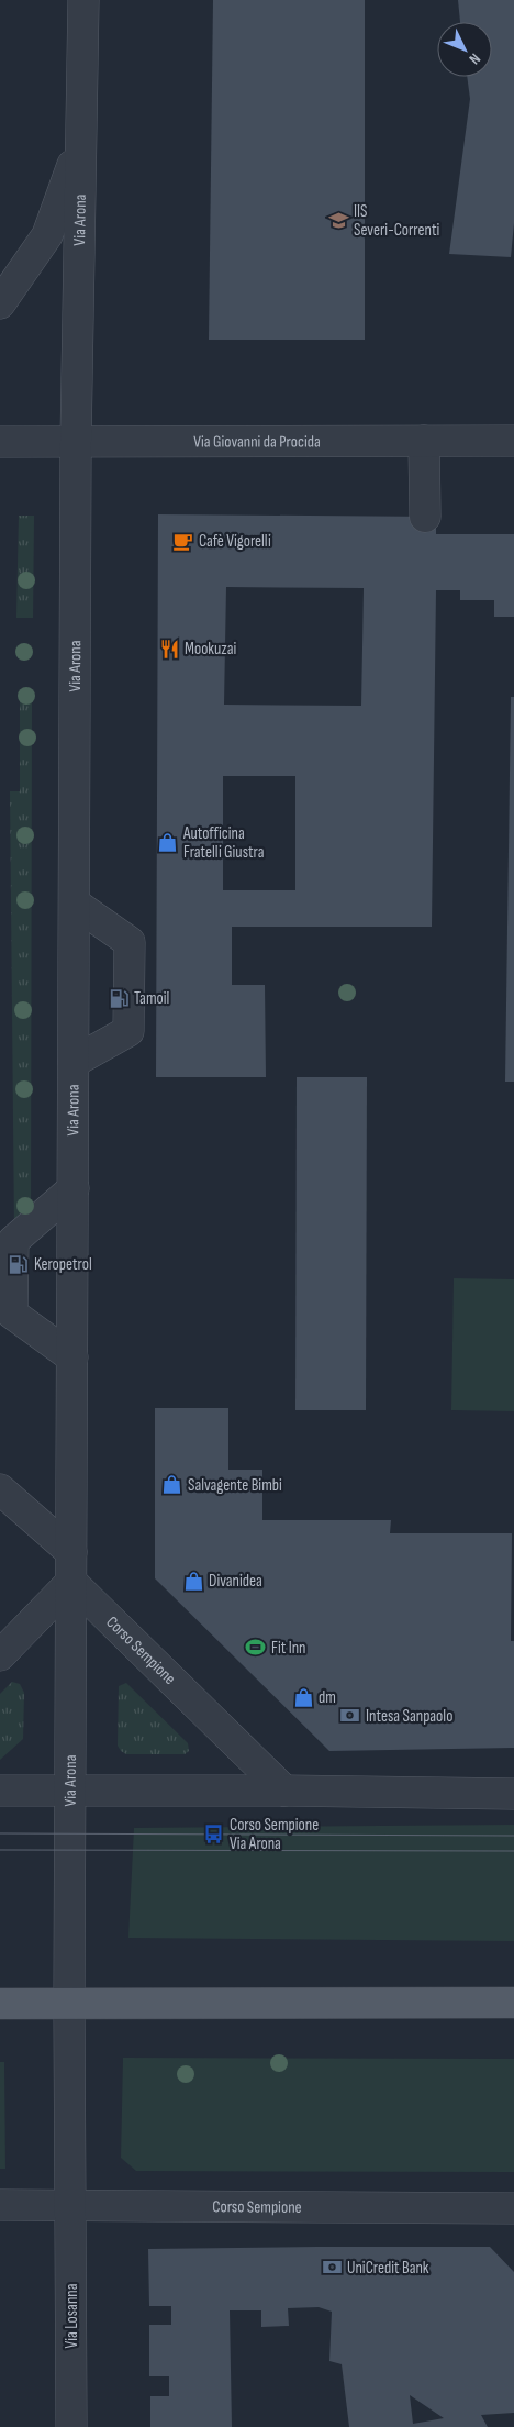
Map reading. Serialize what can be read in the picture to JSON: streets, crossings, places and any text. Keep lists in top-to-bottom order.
{
  "streets": {
    "street": [
      "Via Arona",
      "Via Giovanni da Procida",
      "Corso Sempione",
      "Via Losanna"
    ]
  },
  "crossings": [
    ["Via Arona", "Via Giovanni da Procida"],
    ["Via Arona", "Corso Sempione"],
    ["Via Arona", "Via Losanna"],
    ["Corso Sempione", "Via Losanna"]
  ],
  "places": {
    "school or university": ["IIS Severi-Correnti"],
    "cafe": ["Cafè Vigorelli"],
    "restaurant": ["Mookuzai"],
    "shop": [
      "Autofficina Fratelli Giustra",
      "Salvagente Bimbi",
      "Divanidea",
      "dm"
    ],
    "fuel station": ["Tamoil", "Keropetrol"],
    "sports": ["Fit Inn"],
    "bank": ["Intesa Sanpaolo", "UniCredit Bank"],
    "bus stop": ["Corso Sempione Via Arona"]
  },
  "north": "bottom right"
}
